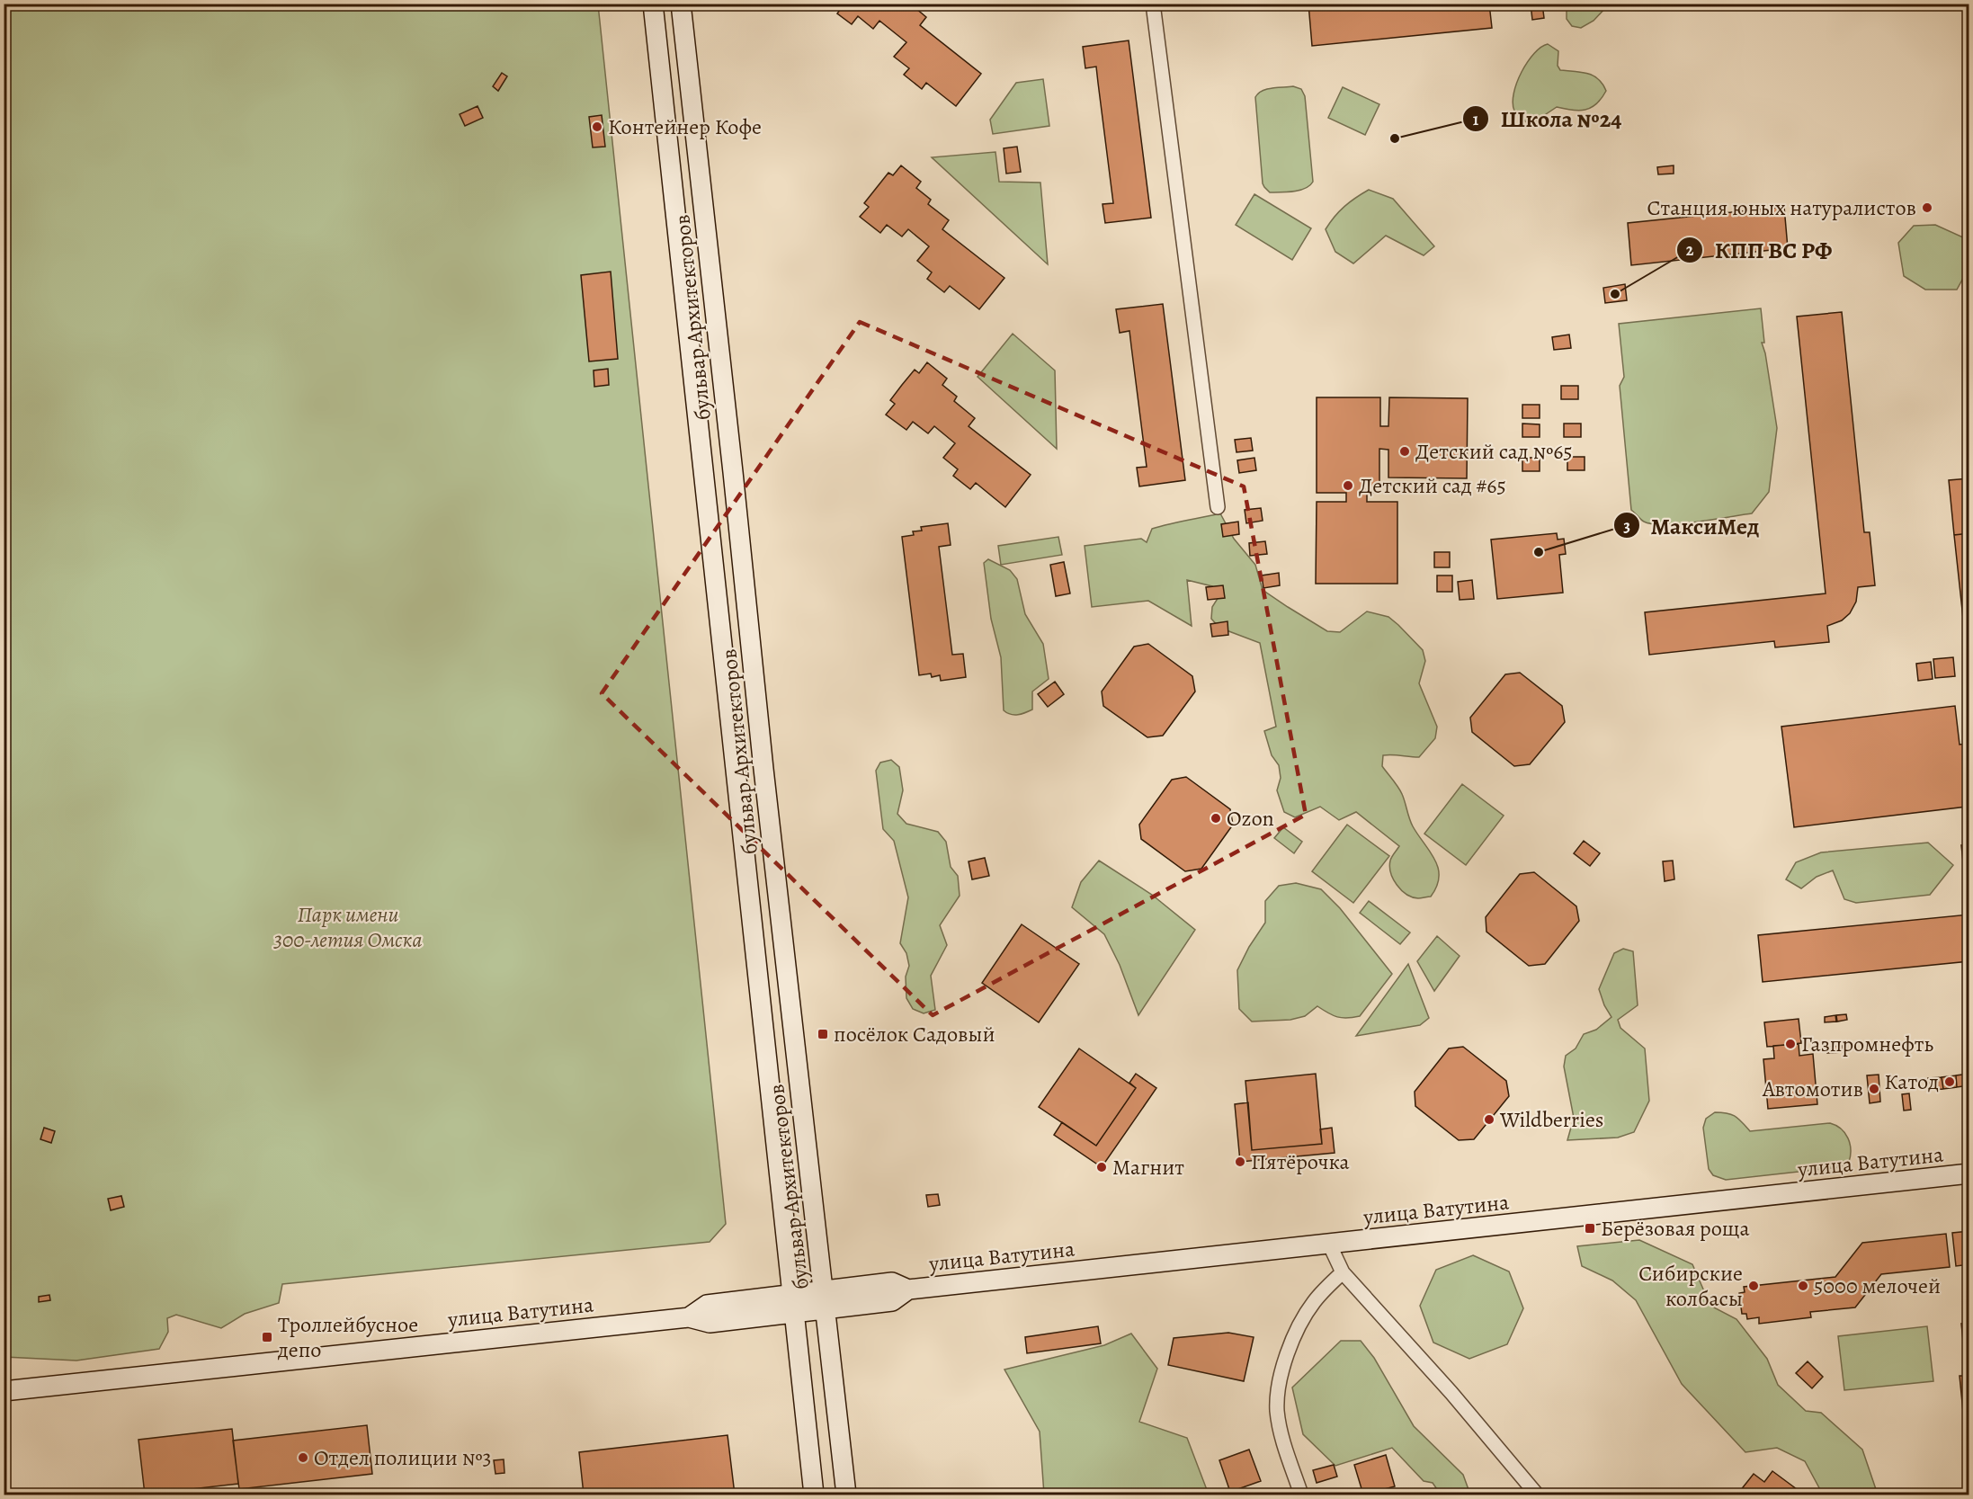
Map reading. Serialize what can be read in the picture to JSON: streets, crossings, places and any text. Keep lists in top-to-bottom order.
{
  "streets": {
    "main road": ["бульвар Архитекторов", "улица Ватутина"]
  },
  "crossings": [
    ["бульвар Архитекторов", "улица Ватутина"]
  ],
  "parks": ["Парк имени 300-летия Омска"],
  "places": {
    "other": [
      "Контейнер Кофе",
      "Школа №24",
      "Станция юных натуралистов",
      "КПП ВС РФ",
      "Детский сад №65",
      "Детский сад #65",
      "МаксиМед",
      "Ozon",
      "Газпромнефть",
      "Катод",
      "Автомотив",
      "Wildberries",
      "Пятёрочка",
      "Магнит",
      "Сибирские колбасы",
      "5000 мелочей",
      "Отдел полиции №3"
    ],
    "transit": ["посёлок Садовый", "Берёзовая роща", "Троллейбусное депо"]
  }
}
